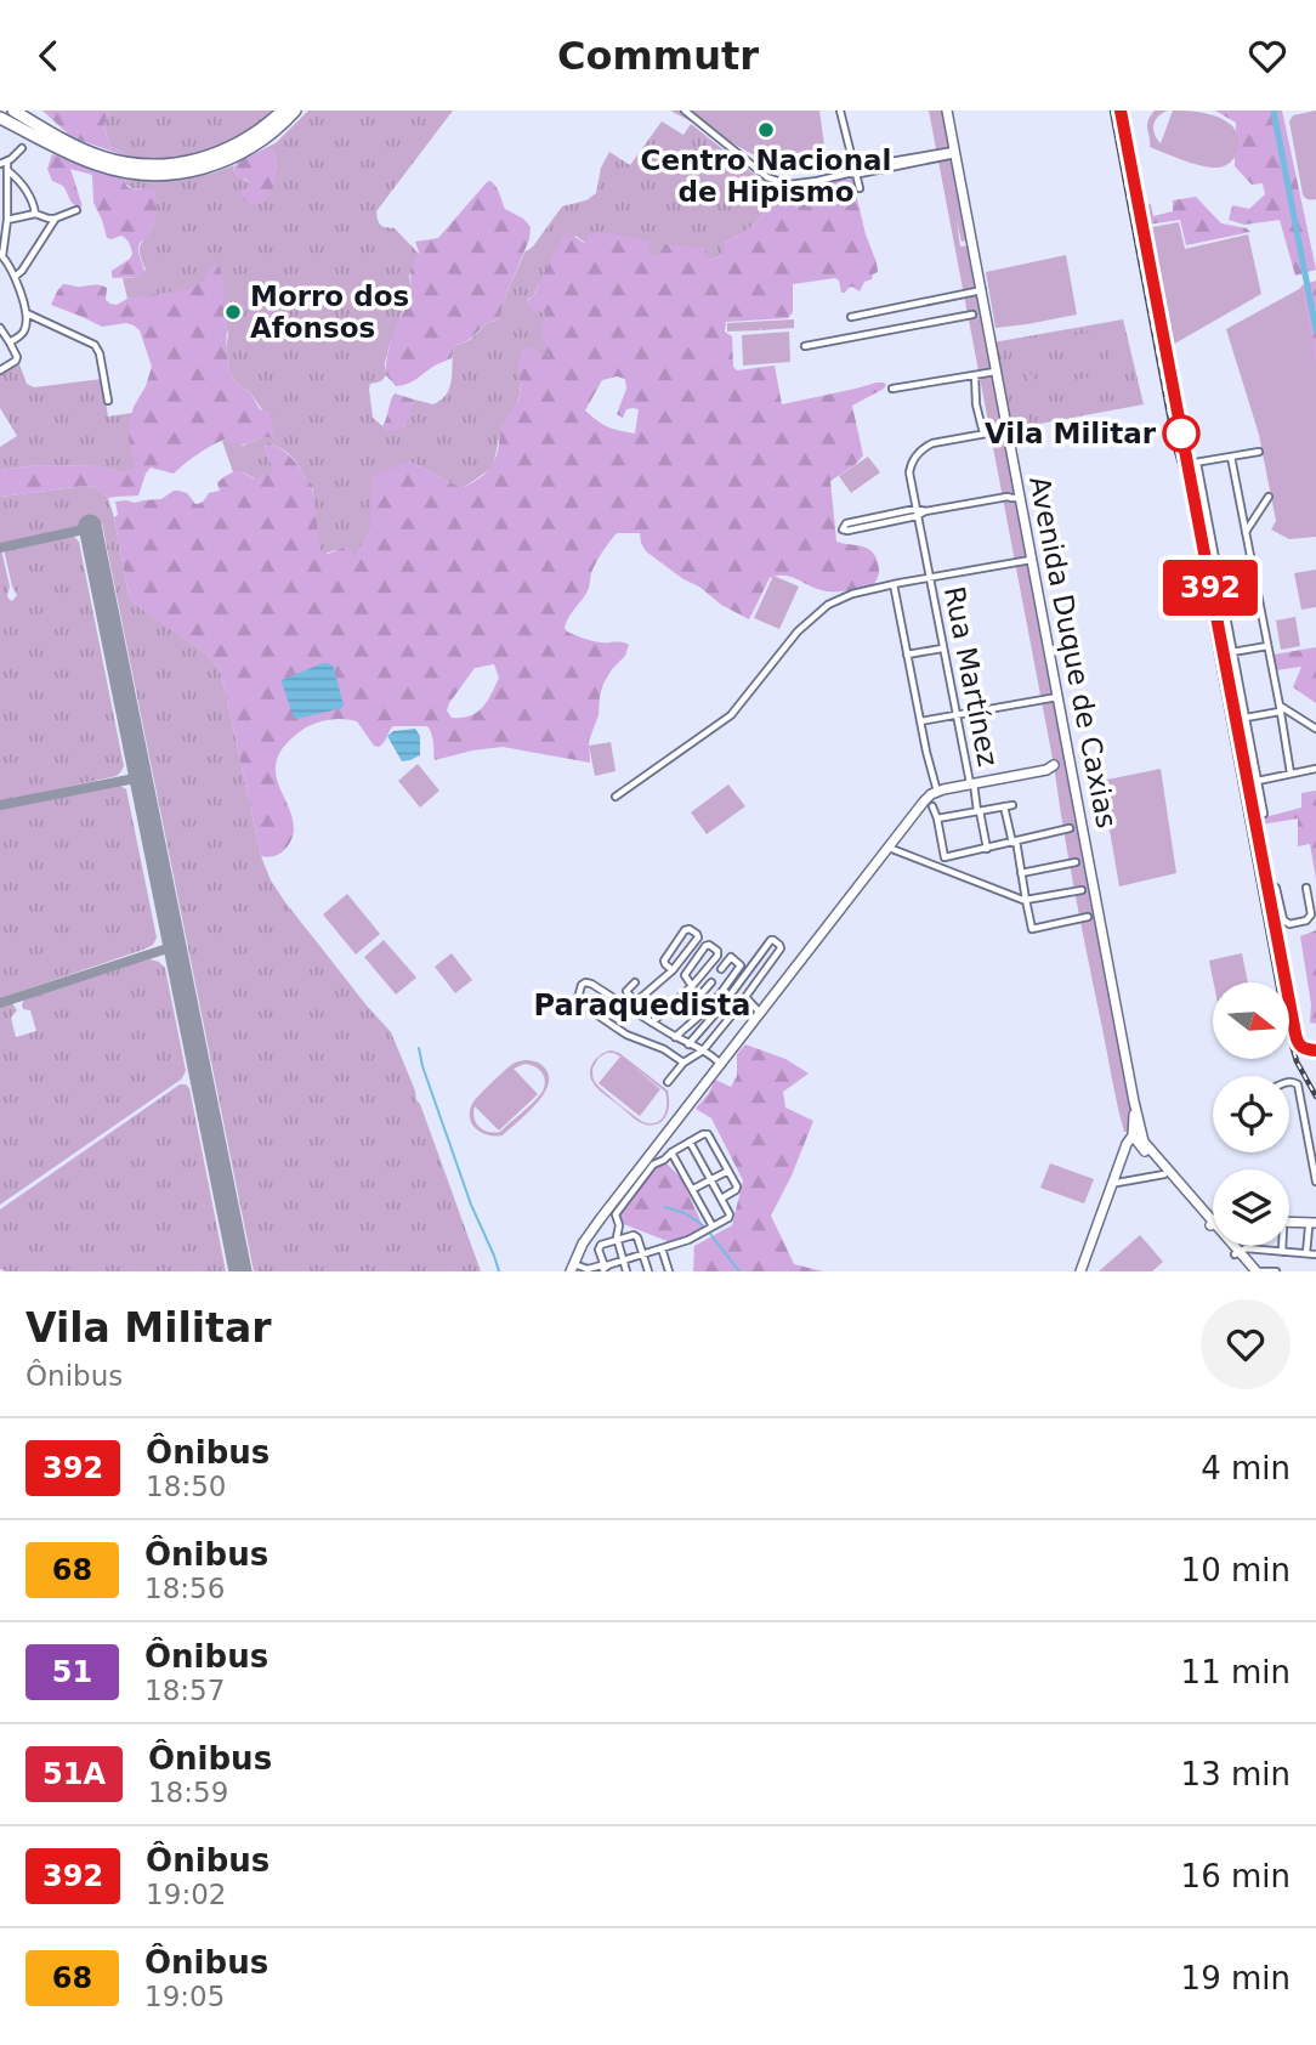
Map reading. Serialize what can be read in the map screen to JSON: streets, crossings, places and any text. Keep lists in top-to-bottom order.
{
  "streets": {
    "main road": ["Avenida Duque de Caxias"],
    "street": ["Rua Martínez"]
  },
  "districts": ["Paraquedista"],
  "places": ["Centro Nacional de Hipismo", "Morro dos Afonsos", "Vila Militar"],
  "lines": ["bus line 392"],
  "north": "right",
  "page": {
    "header": "Commutr",
    "on_map": "392",
    "heading": ["Vila Militar", "Ônibus"],
    "list": [
      {
        "mark": "392",
        "name": "Ônibus",
        "note": "18:50",
        "value": "4 min"
      },
      {
        "mark": "68",
        "name": "Ônibus",
        "note": "18:56",
        "value": "10 min"
      },
      {
        "mark": "51",
        "name": "Ônibus",
        "note": "18:57",
        "value": "11 min"
      },
      {
        "mark": "51A",
        "name": "Ônibus",
        "note": "18:59",
        "value": "13 min"
      },
      {
        "mark": "392",
        "name": "Ônibus",
        "note": "19:02",
        "value": "16 min"
      },
      {
        "mark": "68",
        "name": "Ônibus",
        "note": "19:05",
        "value": "19 min"
      }
    ]
  }
}
